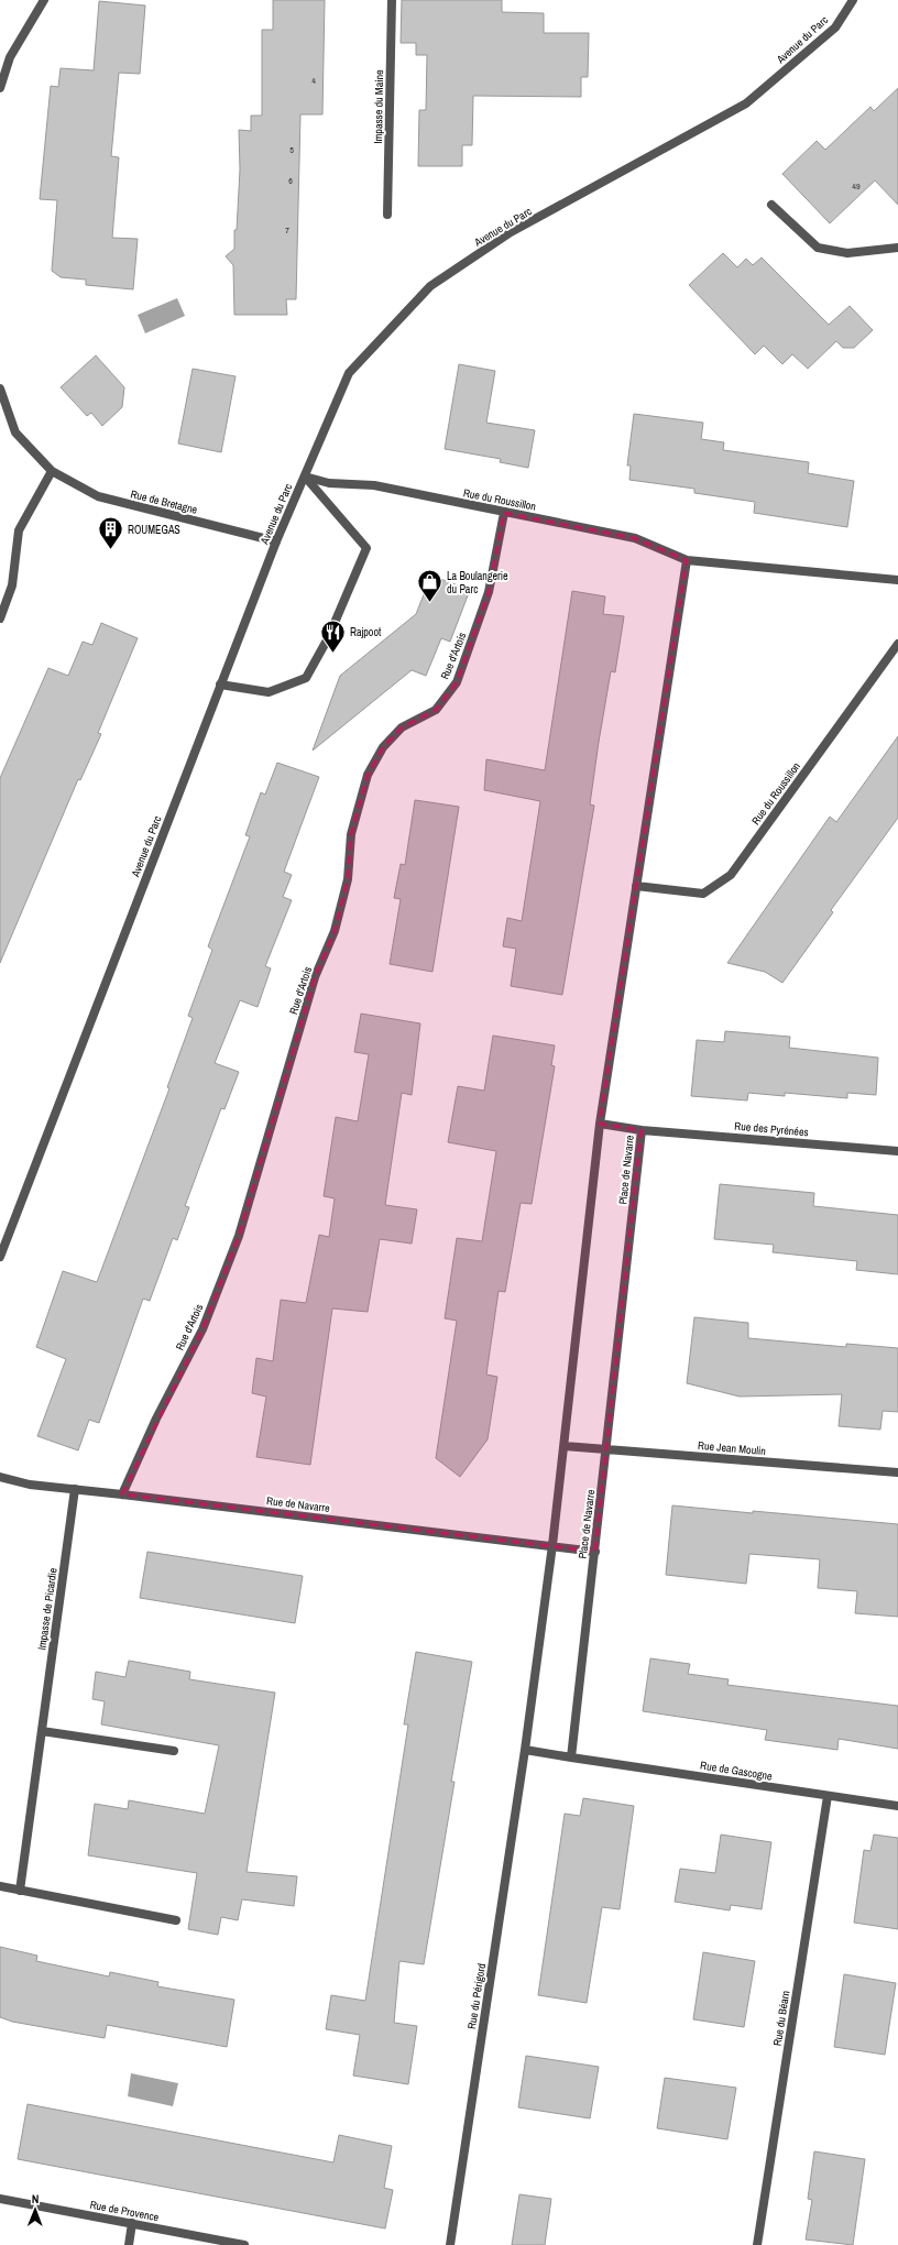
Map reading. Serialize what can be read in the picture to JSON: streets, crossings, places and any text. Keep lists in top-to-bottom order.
{
  "streets": {
    "street": [
      "Avenue du Parc",
      "Impasse du Maine",
      "Rue du Roussillon",
      "Rue de Bretagne",
      "Rue d'Artois",
      "Rue des Pyrénées",
      "Place de Navarre",
      "Rue Jean Moulin",
      "Rue de Navarre",
      "Impasse de Picardie",
      "Rue de Gascogne",
      "Rue du Périgord",
      "Rue du Béarn",
      "Rue de Provence"
    ]
  },
  "crossings": [
    ["Avenue du Parc", "Rue du Roussillon"],
    ["Avenue du Parc", "Rue de Bretagne"],
    ["Rue du Roussillon", "Rue d'Artois"],
    ["Rue d'Artois", "Rue de Navarre"],
    ["Rue des Pyrénées", "Place de Navarre"],
    ["Place de Navarre", "Rue Jean Moulin"],
    ["Place de Navarre", "Rue de Navarre"],
    ["Place de Navarre", "Rue de Gascogne"],
    ["Rue de Navarre", "Impasse de Picardie"],
    ["Rue de Gascogne", "Rue du Béarn"]
  ],
  "places": {
    "building": ["ROUMEGAS"],
    "shop": ["La Boulangerie du Parc"],
    "restaurant": ["Rajpoot"]
  },
  "house_numbers": [
    "4",
    "5",
    "6",
    "49",
    "7"
  ],
  "north": "top"
}
